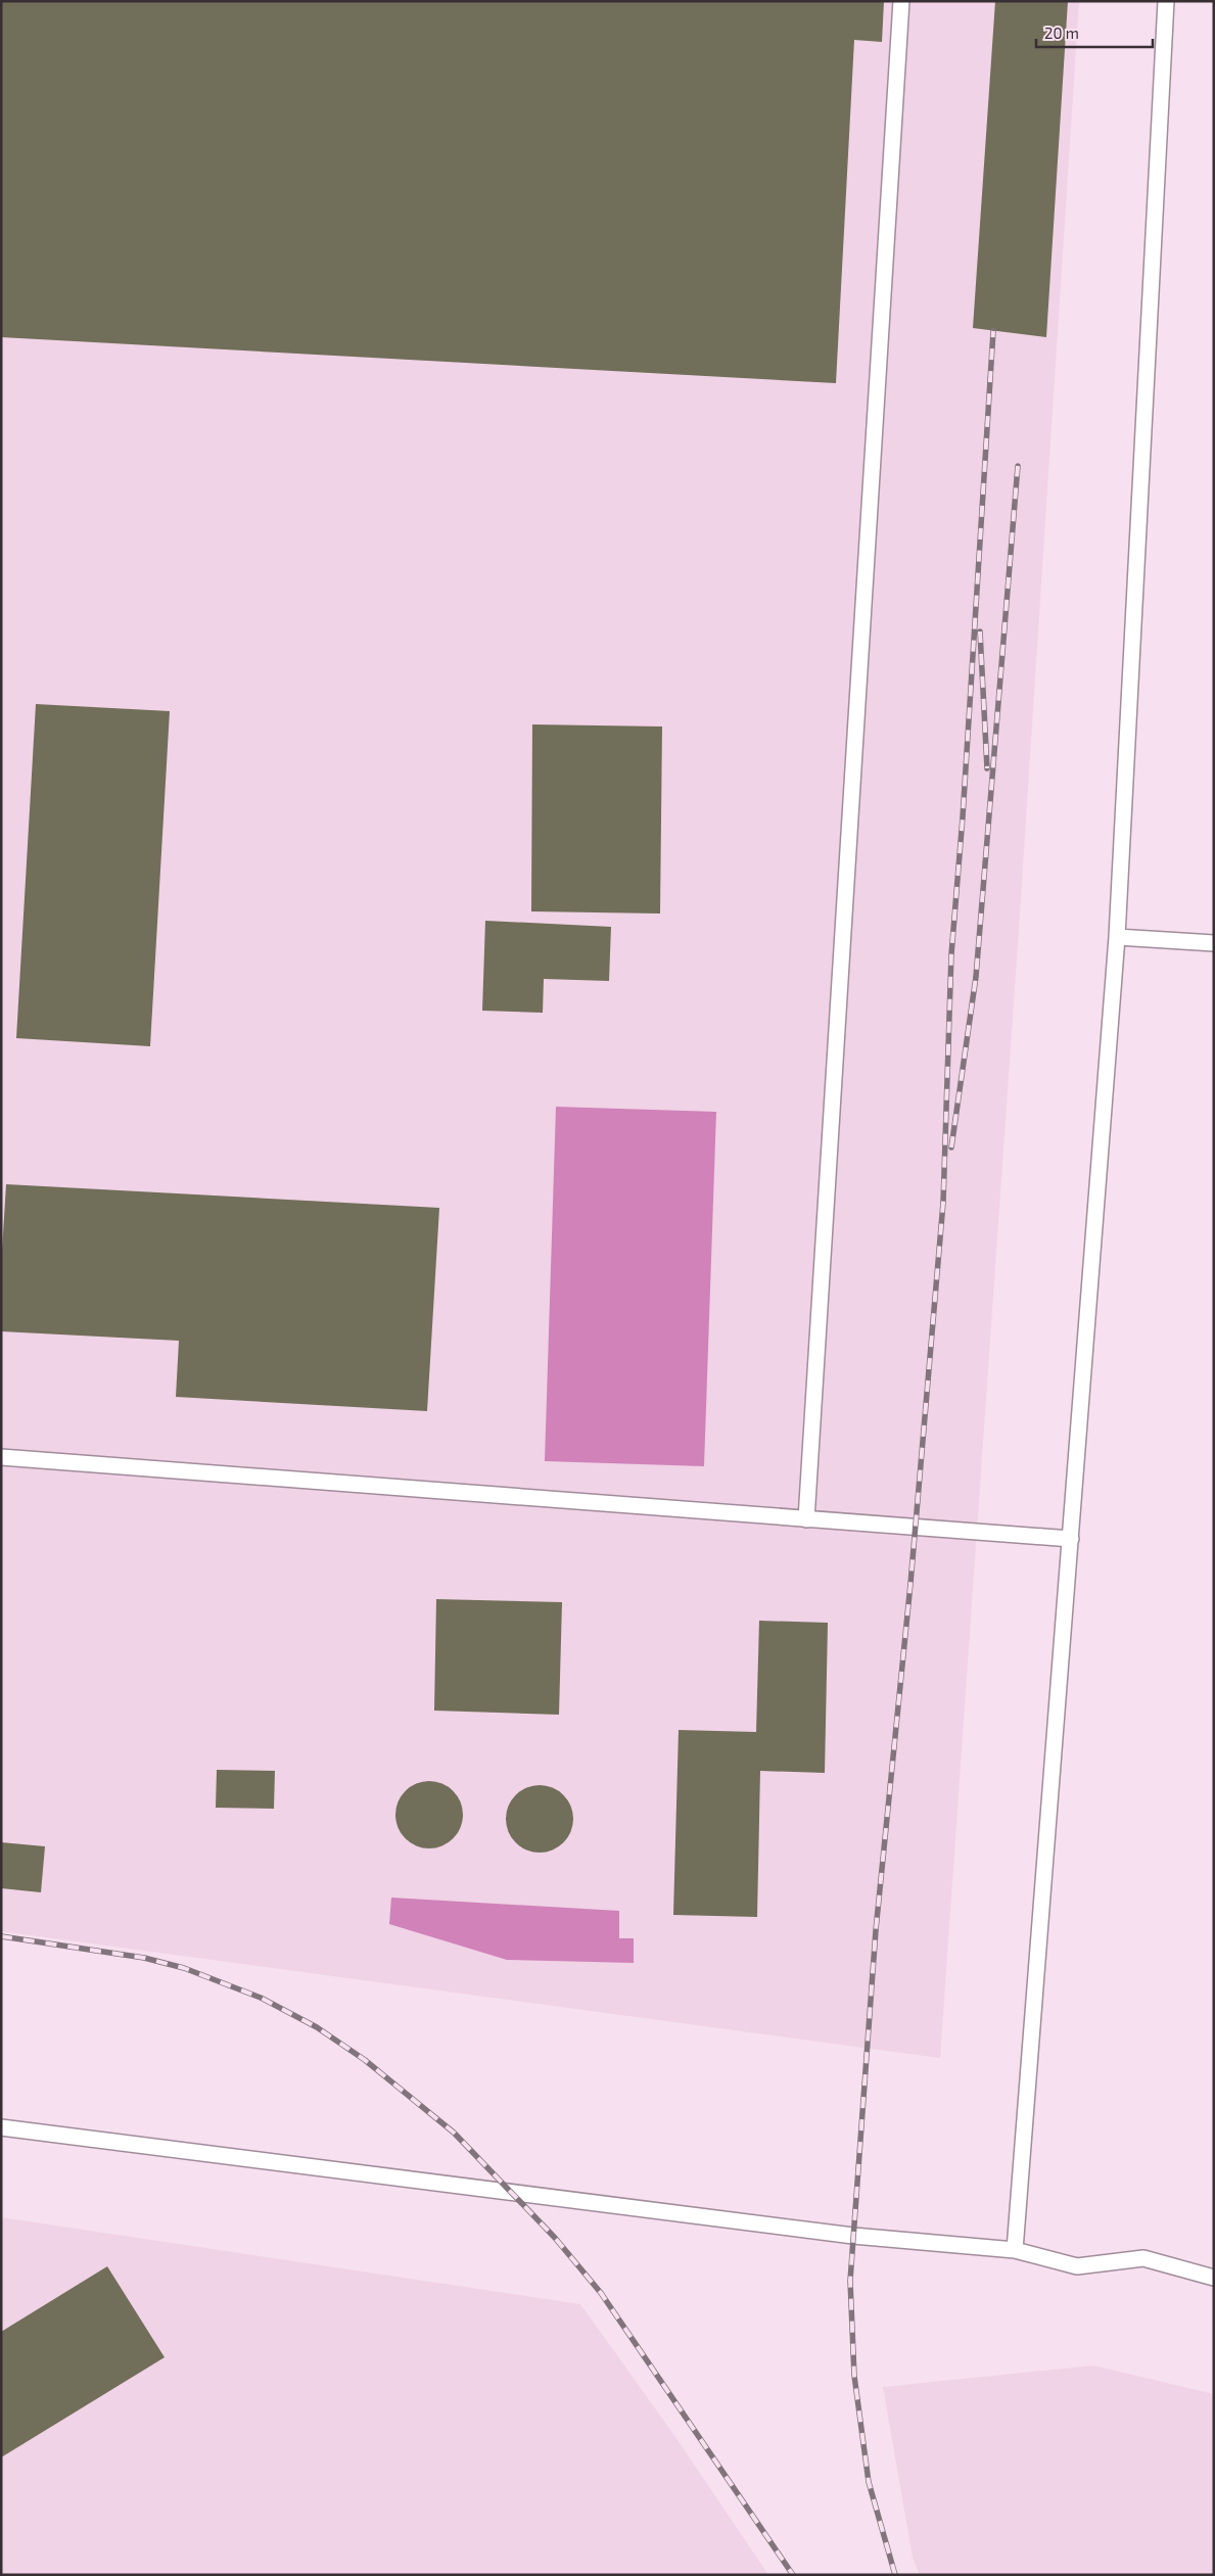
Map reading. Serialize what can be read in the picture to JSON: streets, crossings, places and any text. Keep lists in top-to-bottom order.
{
  "scale_bar": "20 m"
}
